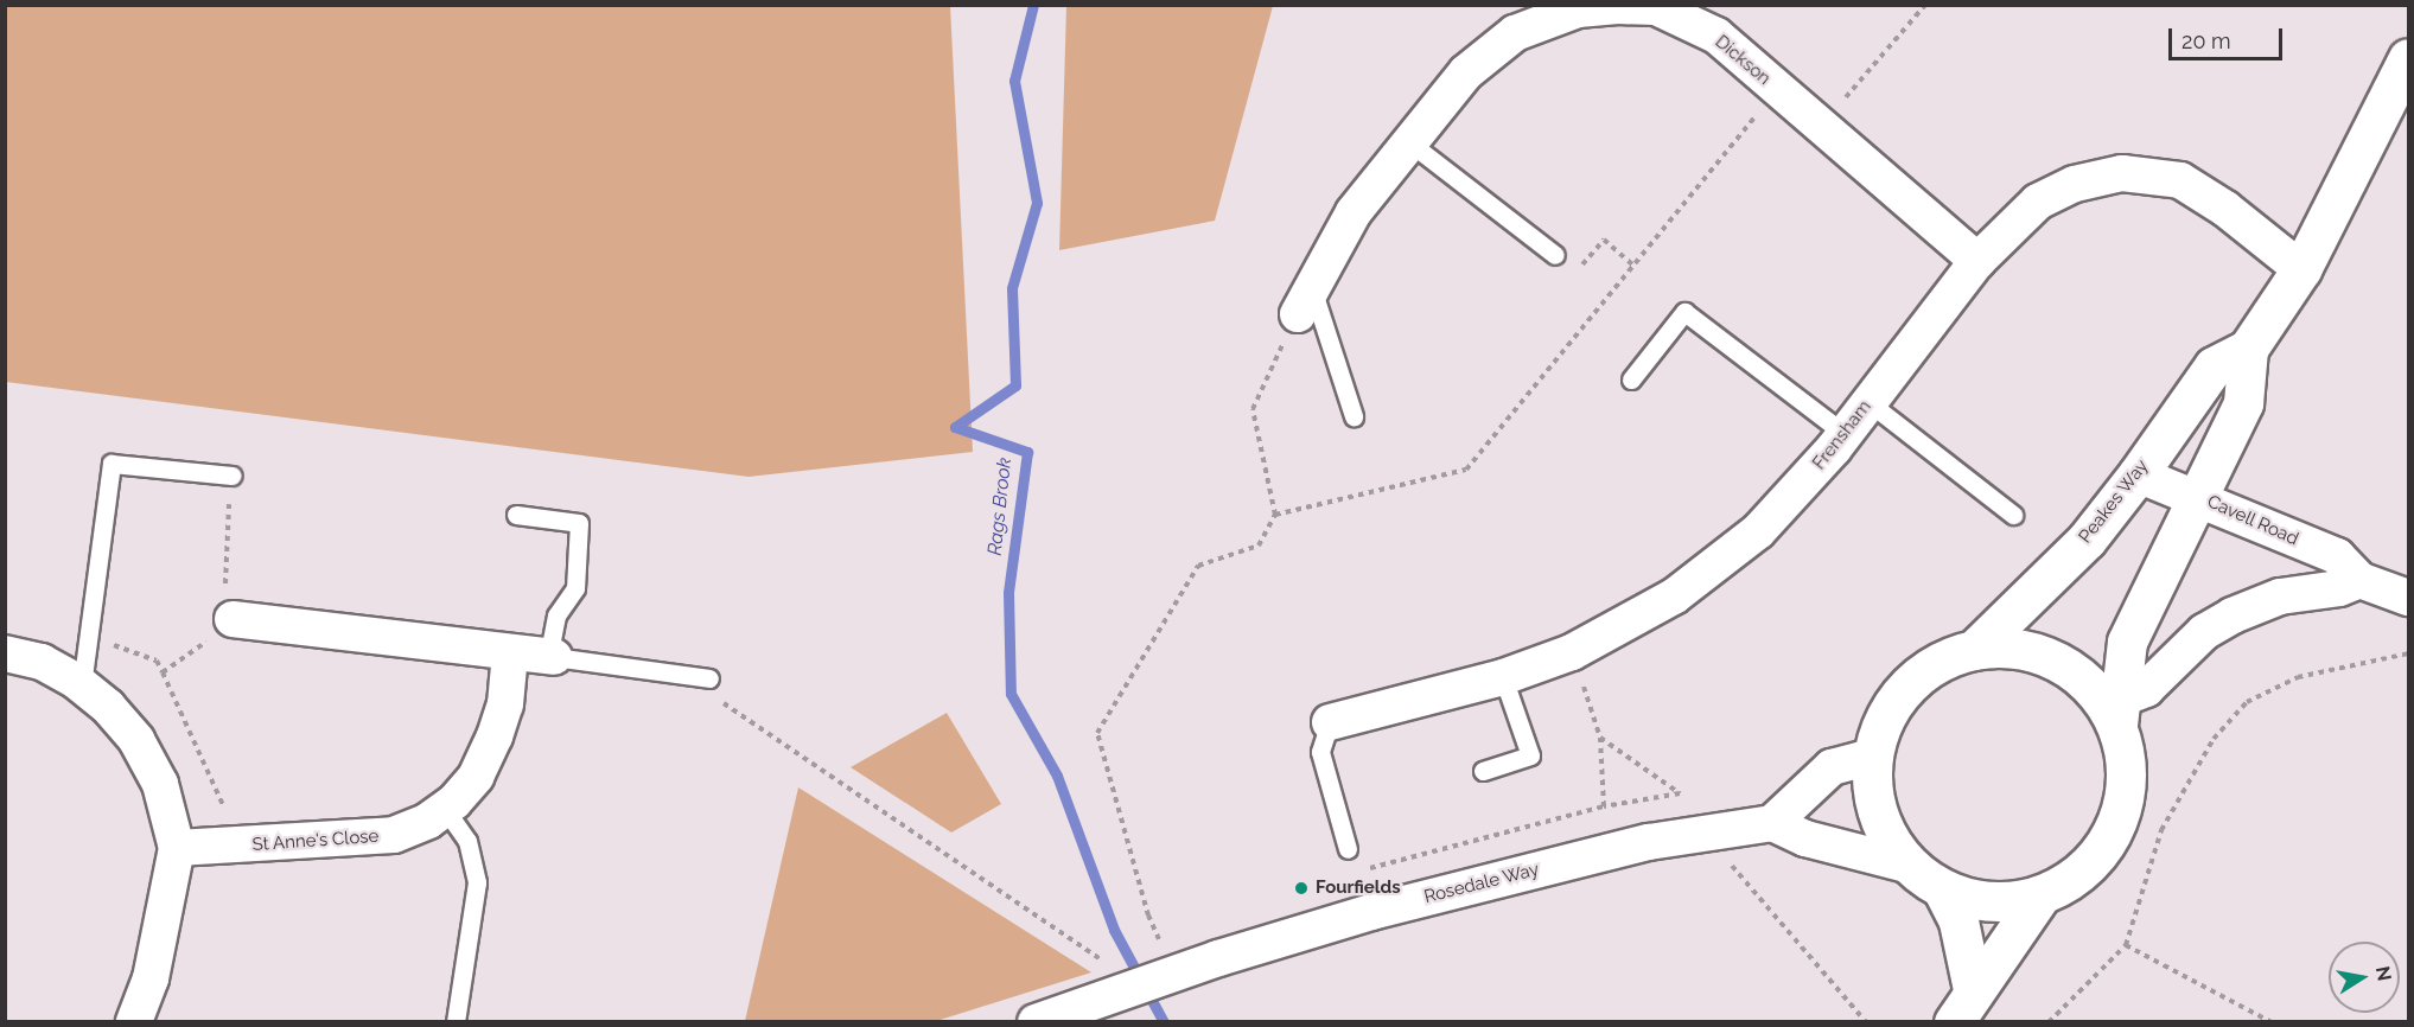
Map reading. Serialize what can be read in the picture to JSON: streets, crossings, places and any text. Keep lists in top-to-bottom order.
{
  "streets": {
    "street": [
      "Dickson",
      "Frensham",
      "Peakes Way",
      "Cavell Road",
      "St Anne's Close",
      "Rosedale Way"
    ]
  },
  "crossings": [
    ["Dickson", "Frensham"],
    ["Frensham", "Peakes Way"],
    ["Peakes Way", "Cavell Road"]
  ],
  "water": ["Rags Brook"],
  "places": ["Fourfields"],
  "scale_bar": "20 m",
  "north": "right"
}
